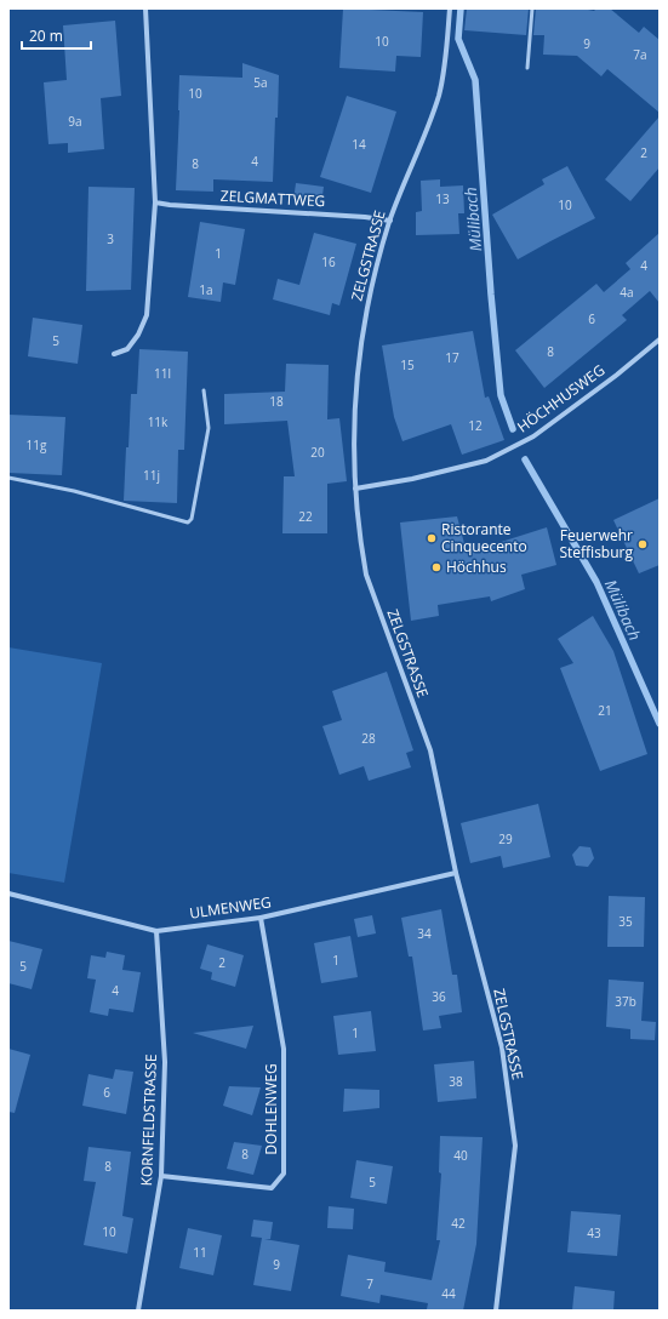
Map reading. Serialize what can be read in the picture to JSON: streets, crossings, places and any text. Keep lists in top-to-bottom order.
{
  "streets": {
    "street": [
      "ZELGMATTWEG",
      "ZELGSTRASSE",
      "HÖCHHUSWEG",
      "ULMENWEG",
      "DOHLENWEG",
      "KORNFELDSTRASSE"
    ]
  },
  "crossings": [
    ["ZELGMATTWEG", "ZELGSTRASSE"],
    ["ZELGSTRASSE", "HÖCHHUSWEG"],
    ["ZELGSTRASSE", "ULMENWEG"],
    ["ULMENWEG", "DOHLENWEG"],
    ["ULMENWEG", "KORNFELDSTRASSE"],
    ["DOHLENWEG", "KORNFELDSTRASSE"]
  ],
  "water": ["Mülibach"],
  "places": ["Ristorante Cinquecento", "Feuerwehr Steffisburg", "Höchhus"],
  "house_numbers": [
    "10",
    "9",
    "7a",
    "5a",
    "10",
    "9a",
    "14",
    "2",
    "4",
    "8",
    "13",
    "10",
    "3",
    "1",
    "16",
    "4",
    "1a",
    "4a",
    "6",
    "5",
    "8",
    "17",
    "15",
    "11l",
    "18",
    "11k",
    "12",
    "11g",
    "20",
    "11j",
    "22",
    "21",
    "28",
    "29",
    "35",
    "34",
    "1",
    "2",
    "5",
    "4",
    "36",
    "37b",
    "1",
    "38",
    "6",
    "8",
    "40",
    "8",
    "5",
    "42",
    "10",
    "43",
    "11",
    "9",
    "7",
    "44"
  ],
  "scale_bar": "20 m"
}
